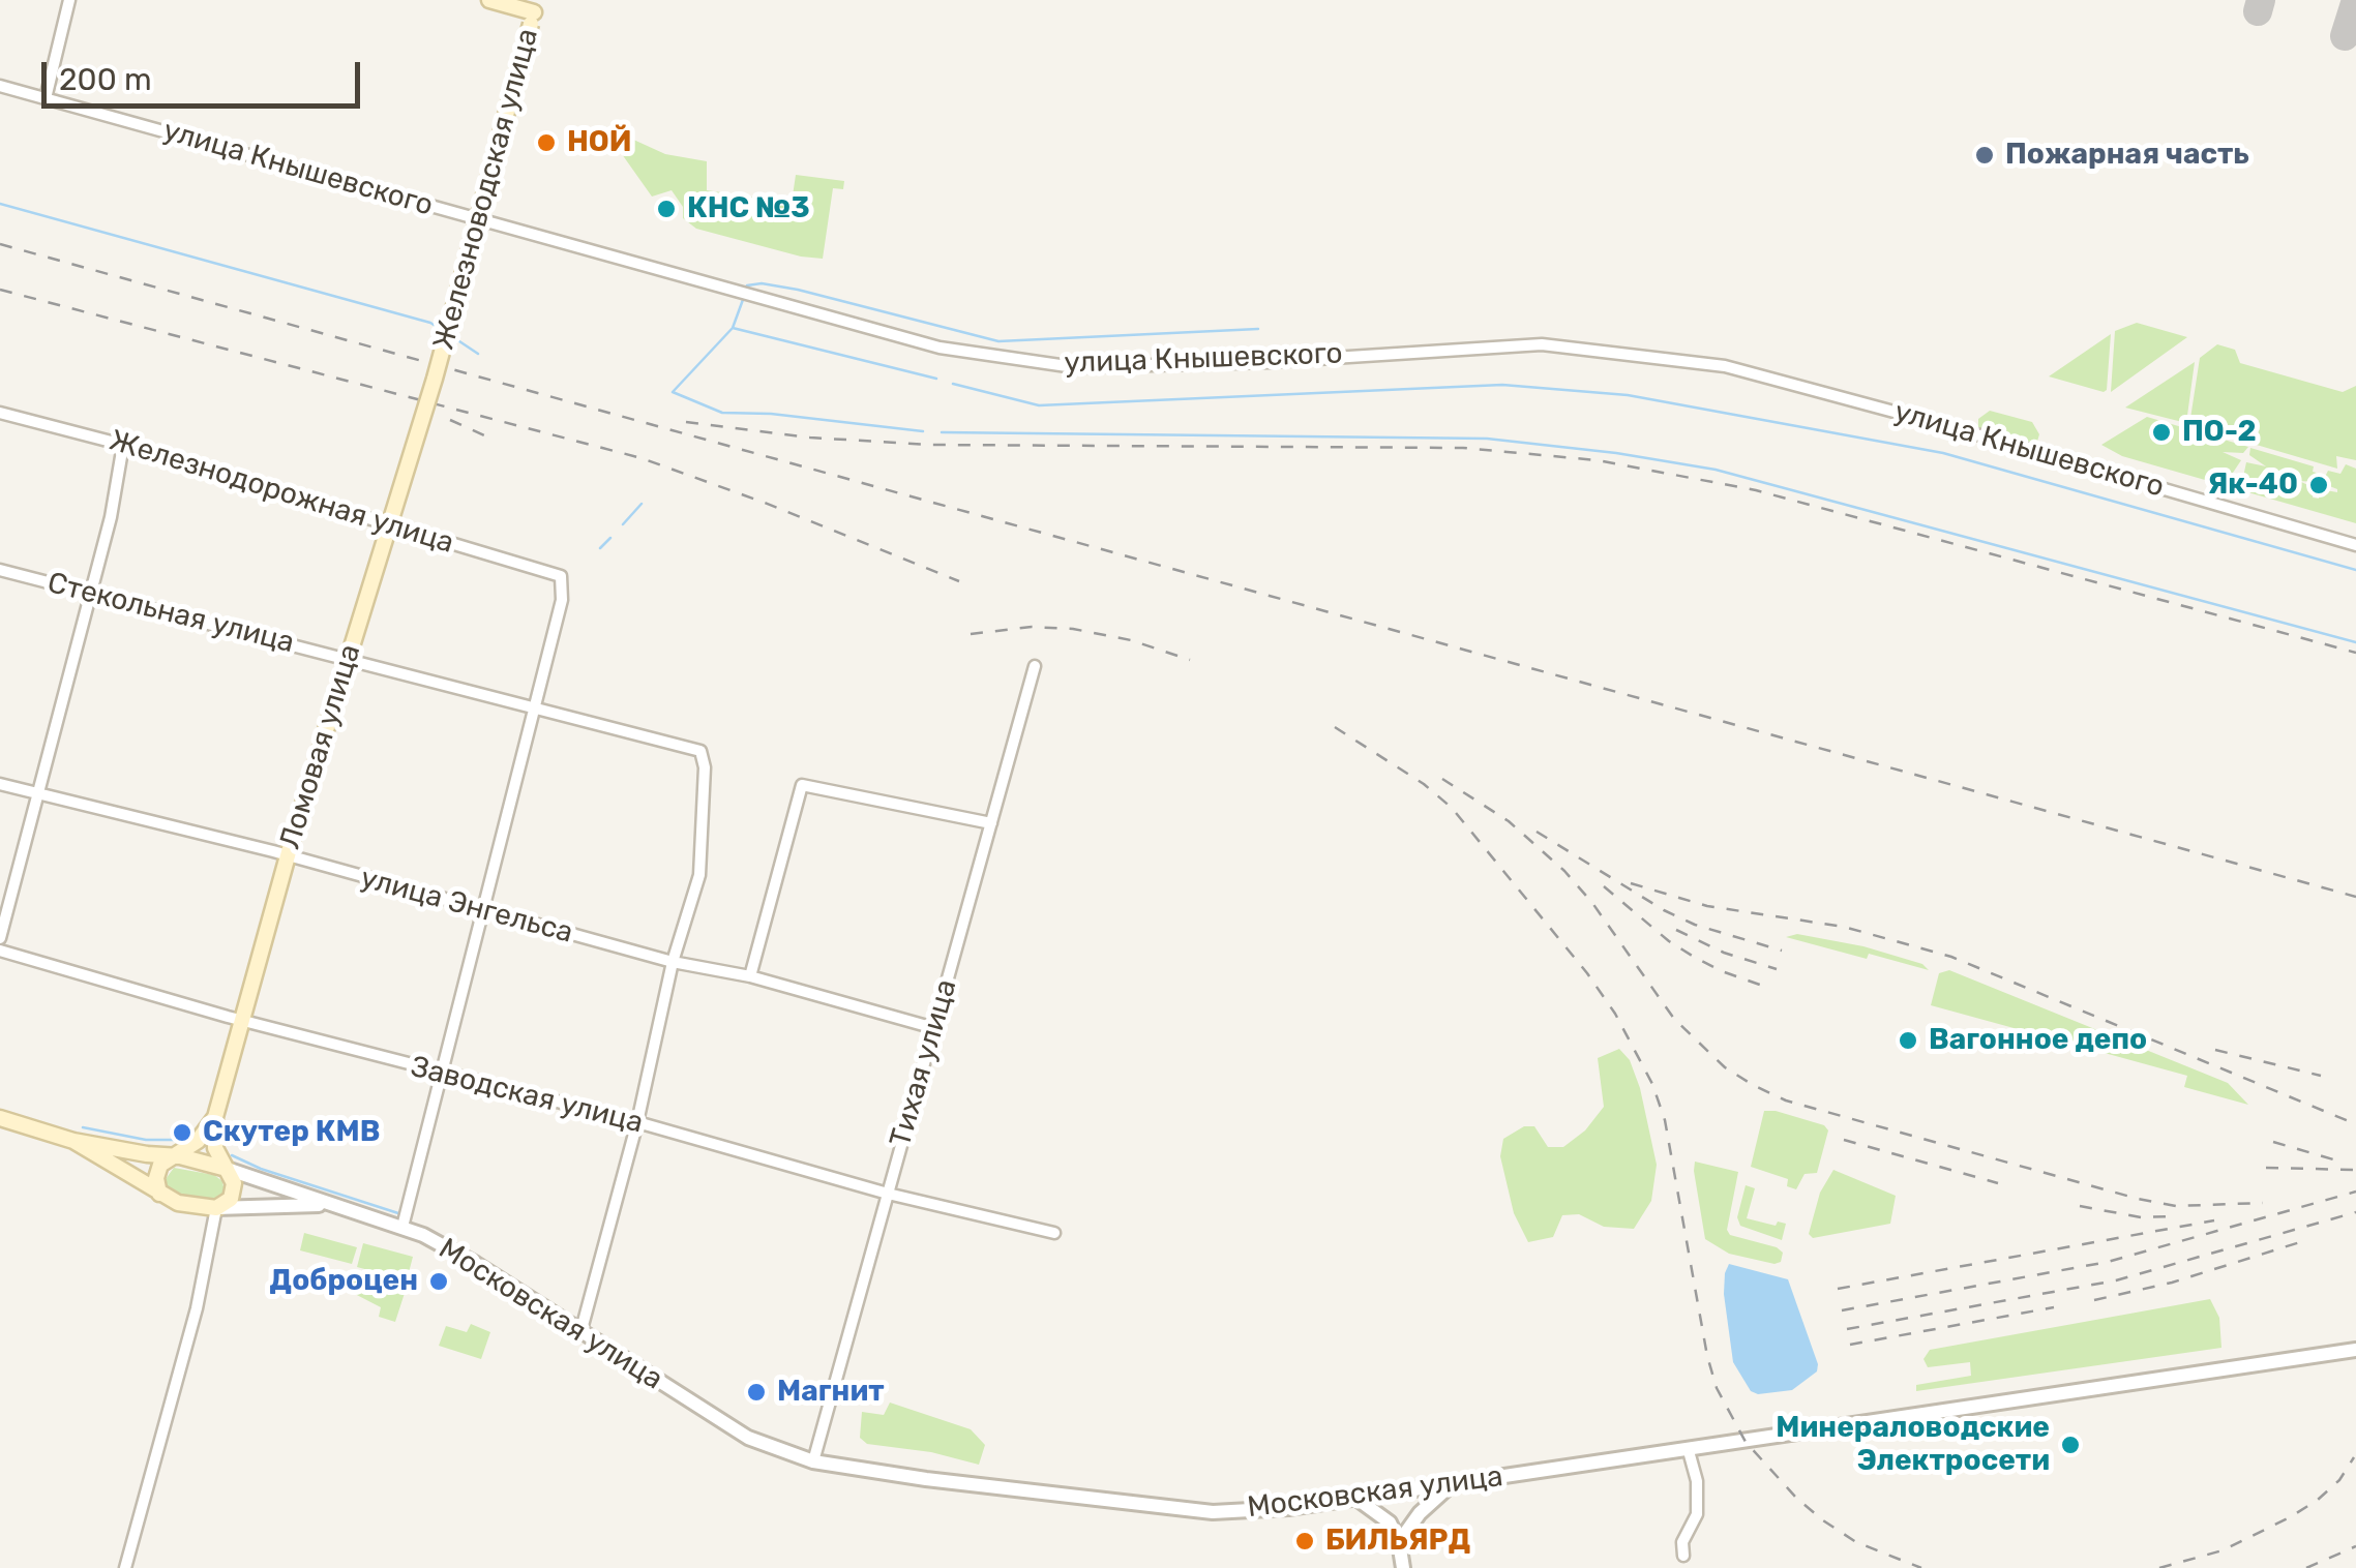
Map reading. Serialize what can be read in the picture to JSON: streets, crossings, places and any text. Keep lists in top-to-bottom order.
{
  "streets": {
    "main road": ["Железноводская улица", "Ломовая улица", "Московская улица"],
    "street": [
      "улица Кнышевского",
      "Железнодорожная улица",
      "Стекольная улица",
      "улица Энгельса",
      "Тихая улица",
      "Заводская улица"
    ]
  },
  "crossings": [
    ["Железноводская улица", "Ломовая улица"],
    ["Железнодорожная улица", "Стекольная улица"],
    ["Стекольная улица", "улица Энгельса"],
    ["Ломовая улица", "улица Энгельса"],
    ["Ломовая улица", "Заводская улица"],
    ["улица Энгельса", "Тихая улица"],
    ["Тихая улица", "Заводская улица"],
    ["Тихая улица", "Московская улица"]
  ],
  "places": [
    "НОЙ",
    "Пожарная часть",
    "КНС №3",
    "ПО-2",
    "Як-40",
    "Вагонное депо",
    "Скутер КМВ",
    "Доброцен",
    "Магнит",
    "Минераловодские Электросети",
    "БИЛЬЯРД"
  ],
  "scale_bar": "200 m"
}
